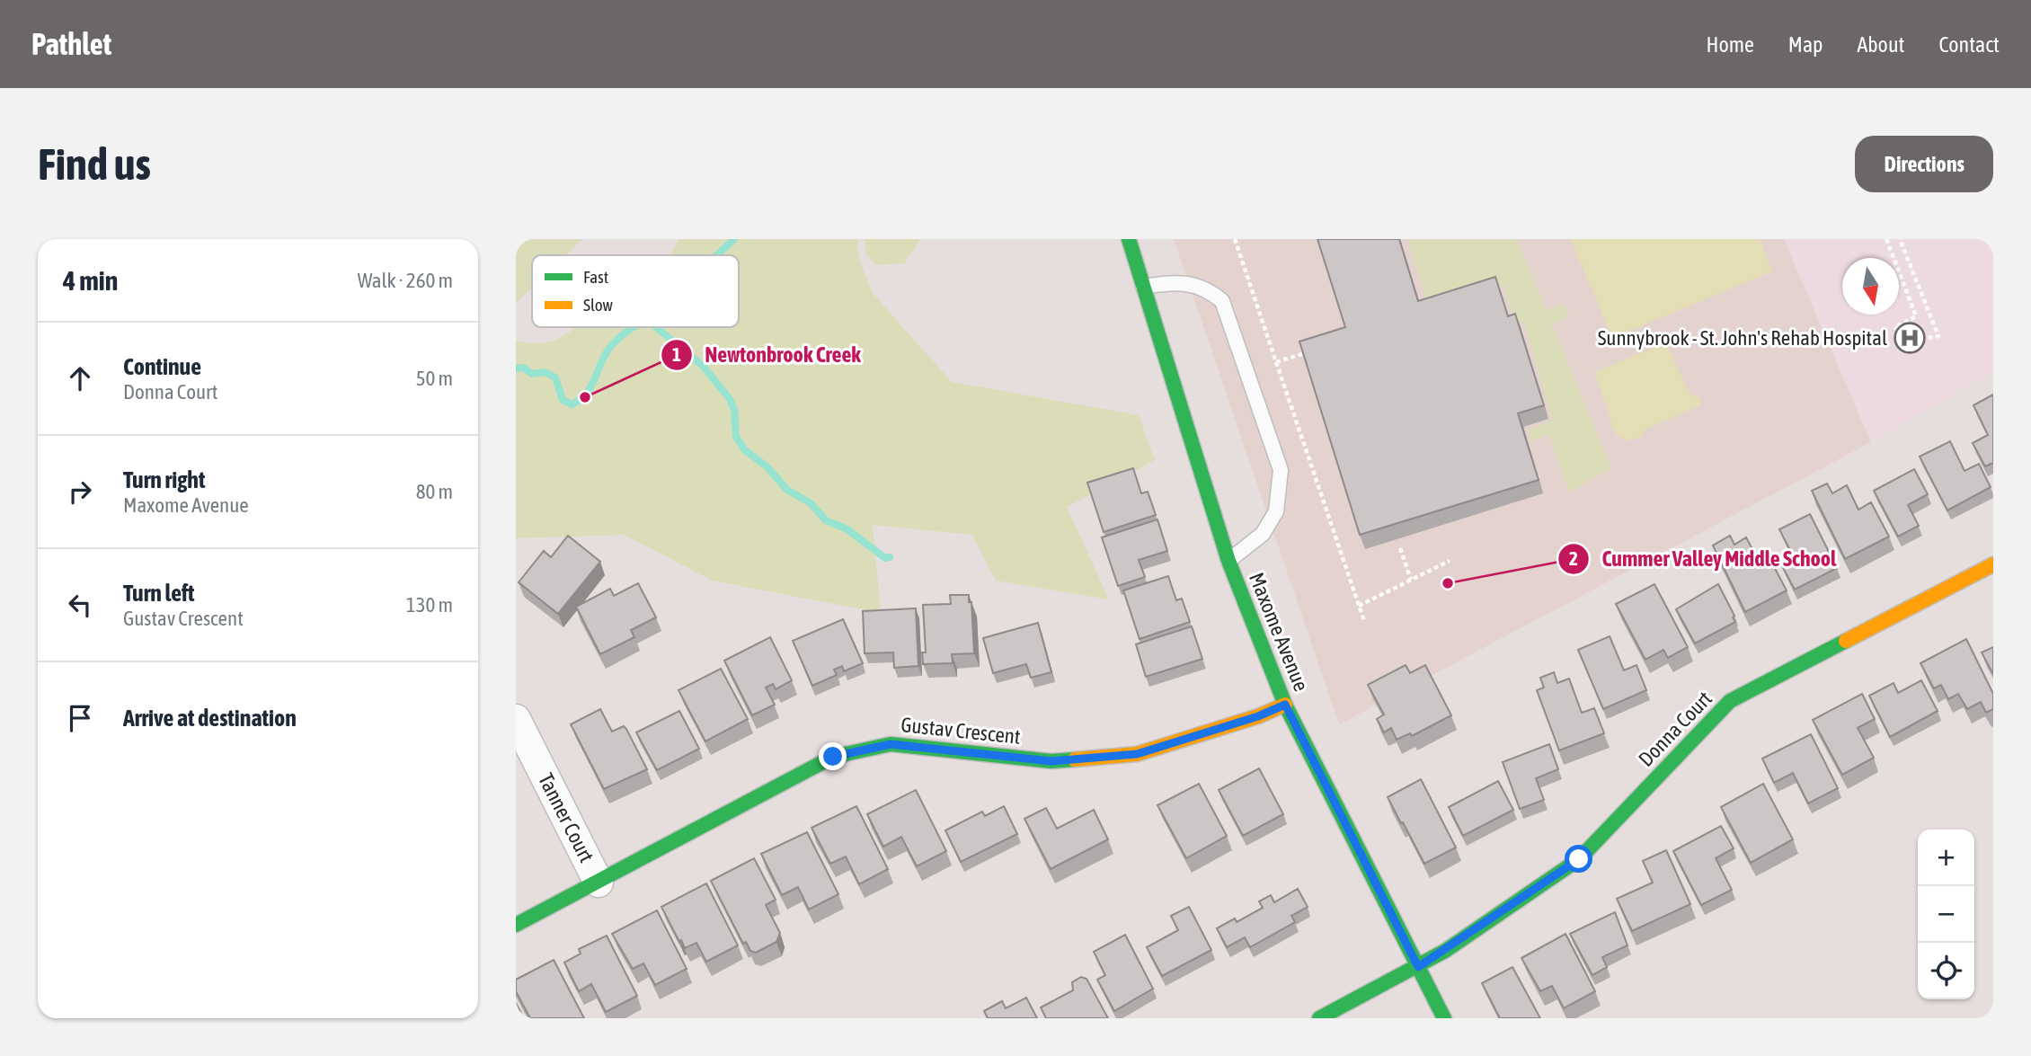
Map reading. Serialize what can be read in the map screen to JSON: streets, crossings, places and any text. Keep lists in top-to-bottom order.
{
  "streets": {
    "street": [
      "Maxome Avenue",
      "Donna Court",
      "Gustav Crescent",
      "Tanner Court"
    ]
  },
  "crossings": [
    ["Maxome Avenue", "Donna Court"],
    ["Maxome Avenue", "Gustav Crescent"],
    ["Gustav Crescent", "Tanner Court"]
  ],
  "places": {
    "hospital": ["Sunnybrook - St. John's Rehab Hospital"],
    "other": ["Newtonbrook Creek", "Cummer Valley Middle School"]
  },
  "legend": ["Fast", "Slow"],
  "north": "bottom",
  "page": {
    "header": "Pathlet",
    "nav": [
      "Home",
      "Map",
      "About",
      "Contact"
    ],
    "buttons": "Directions",
    "title": "Find us",
    "heading": ["4 min", "Walk · 260 m"],
    "list": [
      ["Continue", "Donna Court", "50 m"],
      ["Turn right", "Maxome Avenue", "80 m"],
      ["Turn left", "Gustav Crescent", "130 m"],
      "Arrive at destination"
    ],
    "map_buttons": ["+", "−"]
  }
}
